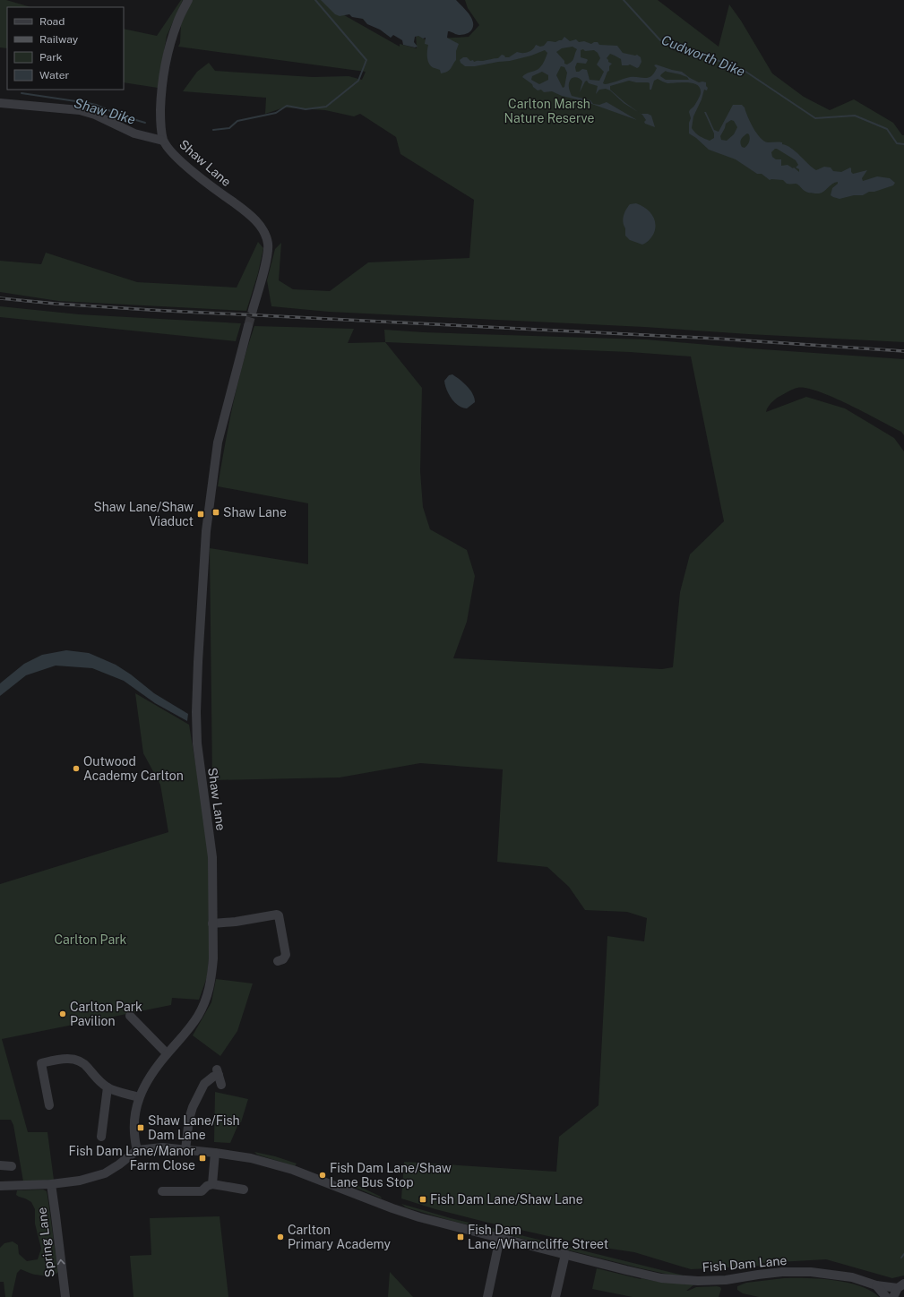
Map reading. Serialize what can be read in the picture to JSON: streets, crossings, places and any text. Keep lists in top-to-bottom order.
{
  "streets": {
    "street": ["Shaw Lane", "Spring Lane", "Fish Dam Lane"]
  },
  "crossings": [
    ["Shaw Lane", "Fish Dam Lane"]
  ],
  "one_way": ["Spring Lane"],
  "water": ["Cudworth Dike", "Shaw Dike"],
  "parks": ["Carlton Marsh Nature Reserve", "Carlton Park"],
  "places": {
    "transit": [
      "Shaw Lane",
      "Shaw Lane/Shaw Viaduct",
      "Shaw Lane/Fish Dam Lane",
      "Fish Dam Lane/Manor Farm Close",
      "Fish Dam Lane/Shaw Lane",
      "Fish Dam Lane/Wharncliffe Street"
    ],
    "other": [
      "Outwood Academy Carlton",
      "Carlton Park Pavilion",
      "Fish Dam Lane/Shaw Lane Bus Stop",
      "Carlton Primary Academy"
    ]
  },
  "legend": [
    "Road",
    "Railway",
    "Park",
    "Water"
  ]
}
